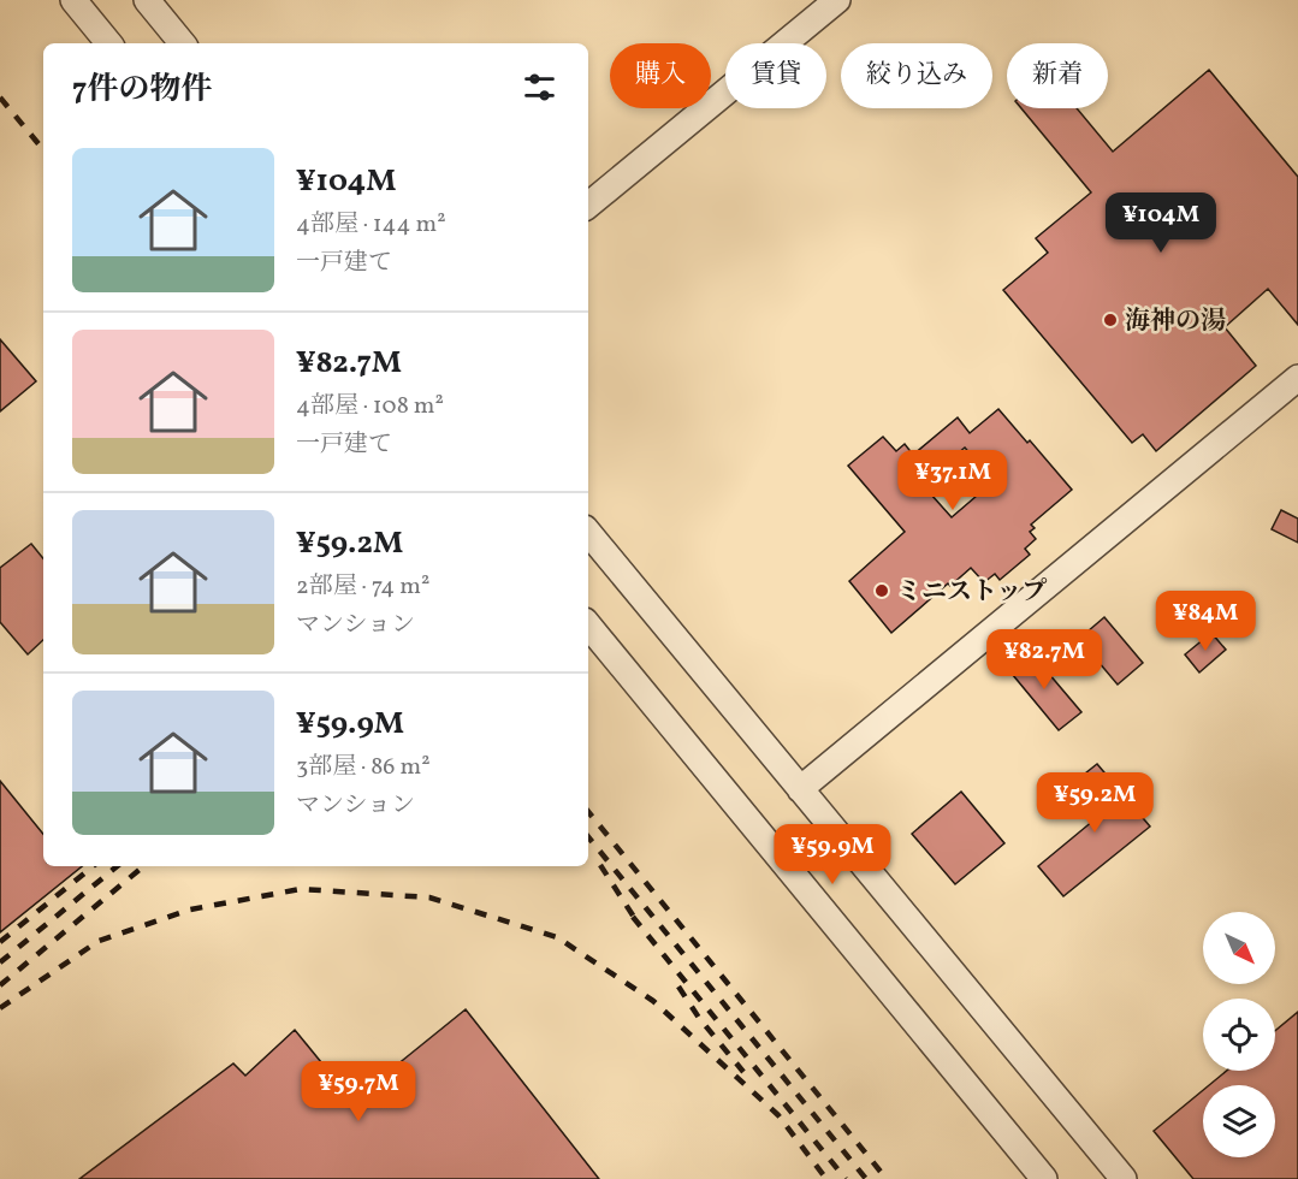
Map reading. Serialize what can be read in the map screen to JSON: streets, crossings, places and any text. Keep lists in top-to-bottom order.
{
  "places": ["海神の湯", "ミニストップ"],
  "north": "bottom right",
  "page": {
    "chip": [
      "購入",
      "賃貸",
      "絞り込み",
      "新着"
    ],
    "heading": "7件の物件",
    "list": [
      {
        "name": "¥104M",
        "note": "4部屋 · 144 m² · 一戸建て"
      },
      {
        "name": "¥82.7M",
        "note": "4部屋 · 108 m² · 一戸建て"
      },
      {
        "name": "¥59.2M",
        "note": "2部屋 · 74 m² · マンション"
      },
      {
        "name": "¥59.9M",
        "note": "3部屋 · 86 m² · マンション"
      }
    ],
    "price": [
      "¥104M",
      "¥37.1M",
      "¥84M",
      "¥82.7M",
      "¥59.2M",
      "¥59.9M",
      "¥59.7M"
    ]
  }
}
